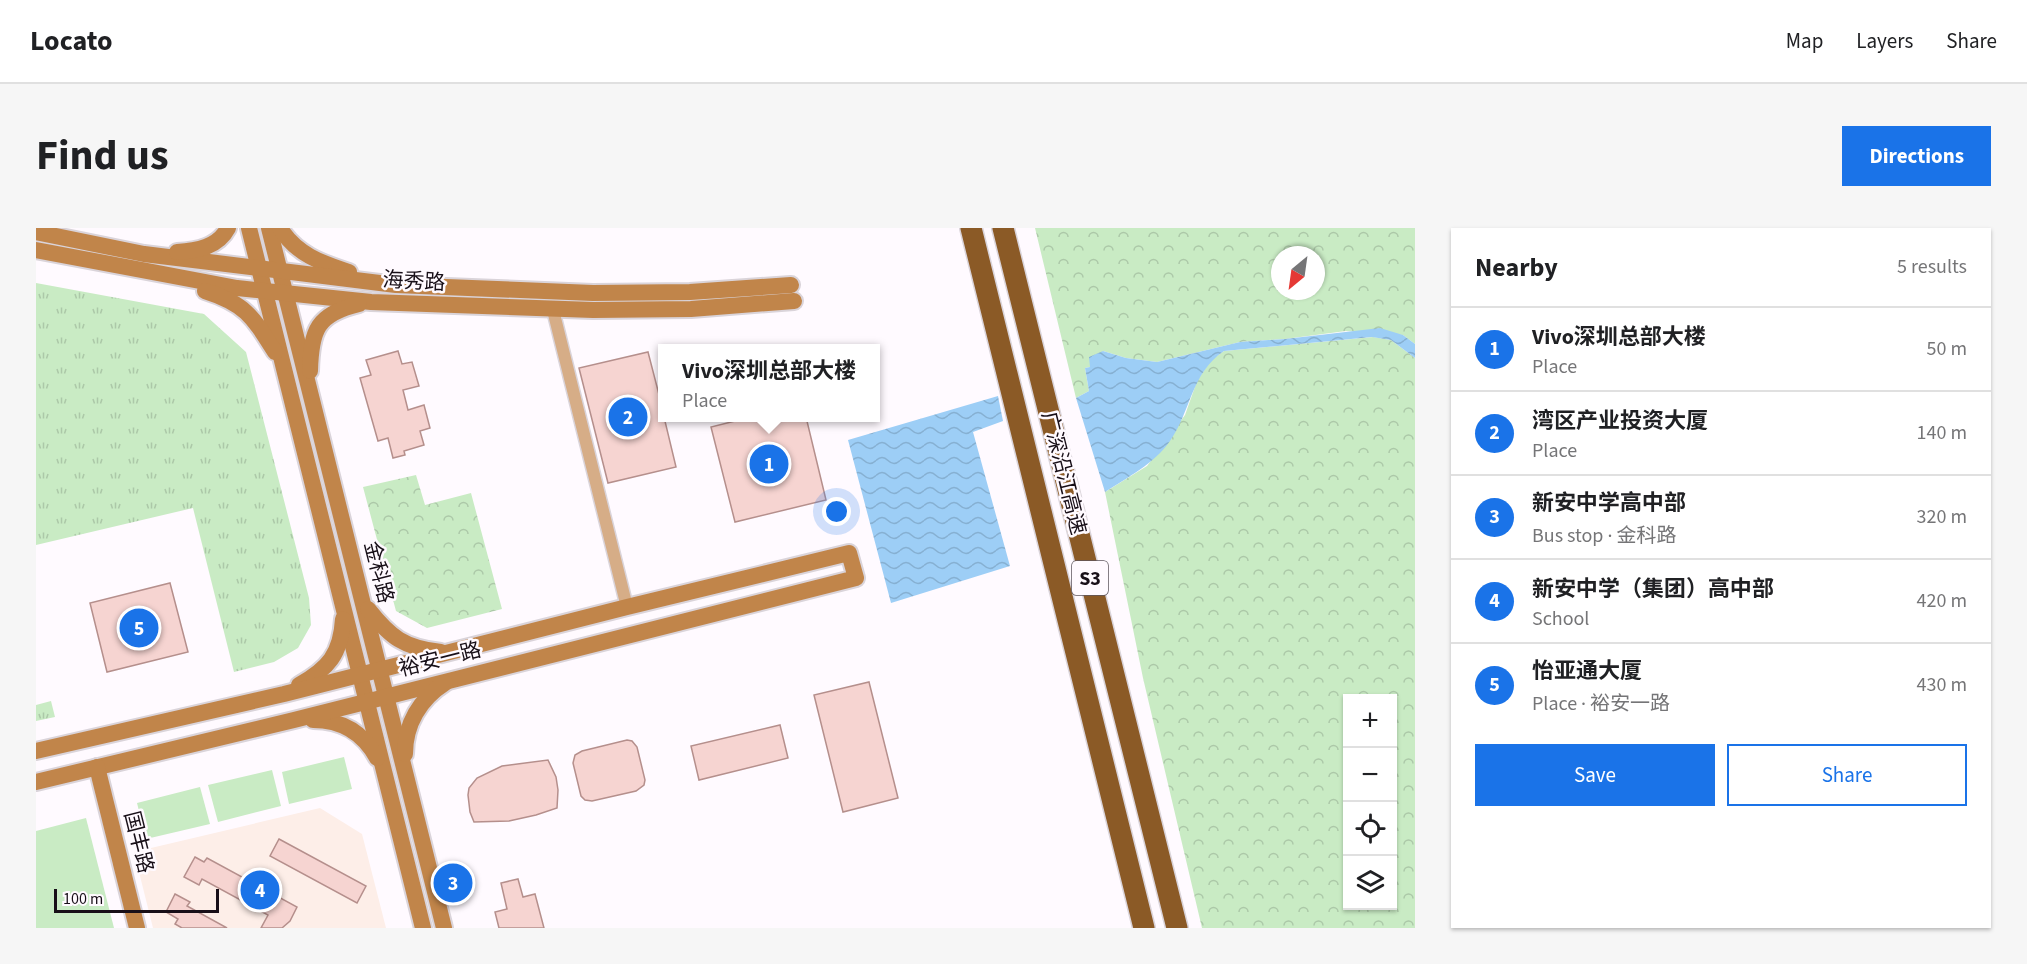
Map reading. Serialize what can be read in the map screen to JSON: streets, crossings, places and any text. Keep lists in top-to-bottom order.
{
  "streets": {
    "highway": ["广深沿江高速", "S3"],
    "main road": [
      "海秀路",
      "金科路",
      "裕安一路",
      "国丰路"
    ]
  },
  "crossings": [
    ["海秀路", "金科路"],
    ["金科路", "裕安一路"],
    ["裕安一路", "国丰路"]
  ],
  "scale_bar": "100 m",
  "north": "bottom left",
  "page": {
    "header": "Locato",
    "nav": ["Map", "Layers", "Share"],
    "title": "Find us",
    "buttons": [
      "Directions",
      ["Save", "Share"]
    ],
    "heading": ["Nearby", "5 results"],
    "list": [
      {
        "mark": "1",
        "name": "Vivo深圳总部大楼",
        "note": "Place",
        "value": "50 m"
      },
      {
        "mark": "2",
        "name": "湾区产业投资大厦",
        "note": "Place",
        "value": "140 m"
      },
      {
        "mark": "3",
        "name": "新安中学高中部",
        "note": "Bus stop · 金科路",
        "value": "320 m"
      },
      {
        "mark": "4",
        "name": "新安中学（集团）高中部",
        "note": "School",
        "value": "420 m"
      },
      {
        "mark": "5",
        "name": "怡亚通大厦",
        "note": "Place · 裕安一路",
        "value": "430 m"
      }
    ],
    "popup": ["Vivo深圳总部大楼", "Place"],
    "pins": [
      "2",
      "1",
      "5",
      "3",
      "4"
    ],
    "map_buttons": ["+", "−"],
    "scale": "100 m"
  }
}
